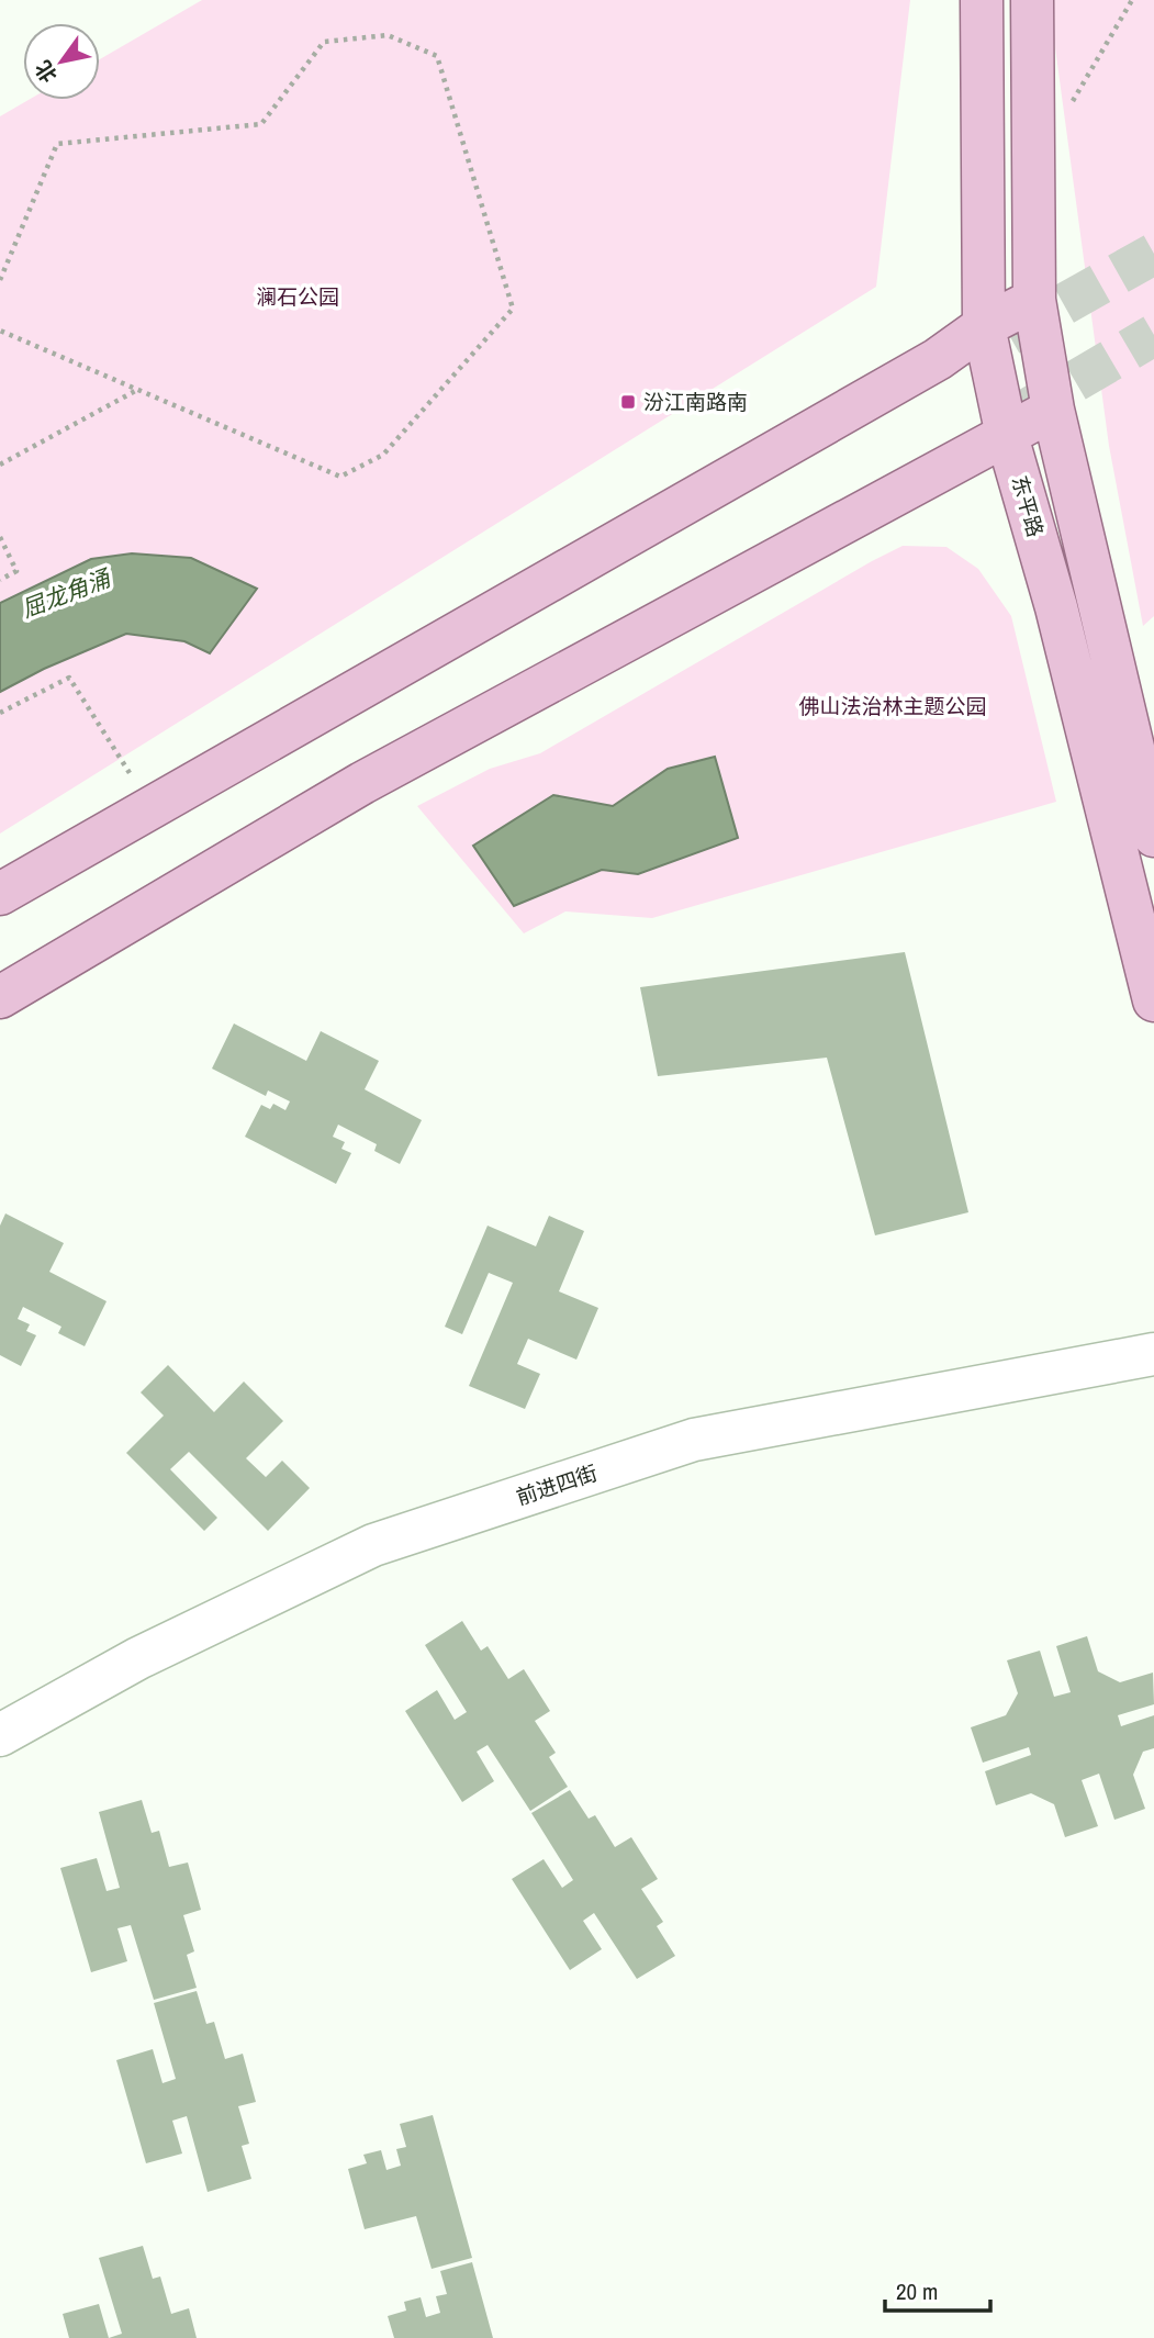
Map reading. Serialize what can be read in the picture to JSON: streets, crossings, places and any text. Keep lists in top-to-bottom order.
{
  "streets": {
    "main road": ["东平路"],
    "street": ["前进四街"]
  },
  "water": ["屈龙角涌"],
  "parks": ["澜石公园", "佛山法治林主题公园"],
  "places": {
    "transit": ["汾江南路南"]
  },
  "scale_bar": "20 m",
  "north": "bottom left"
}
